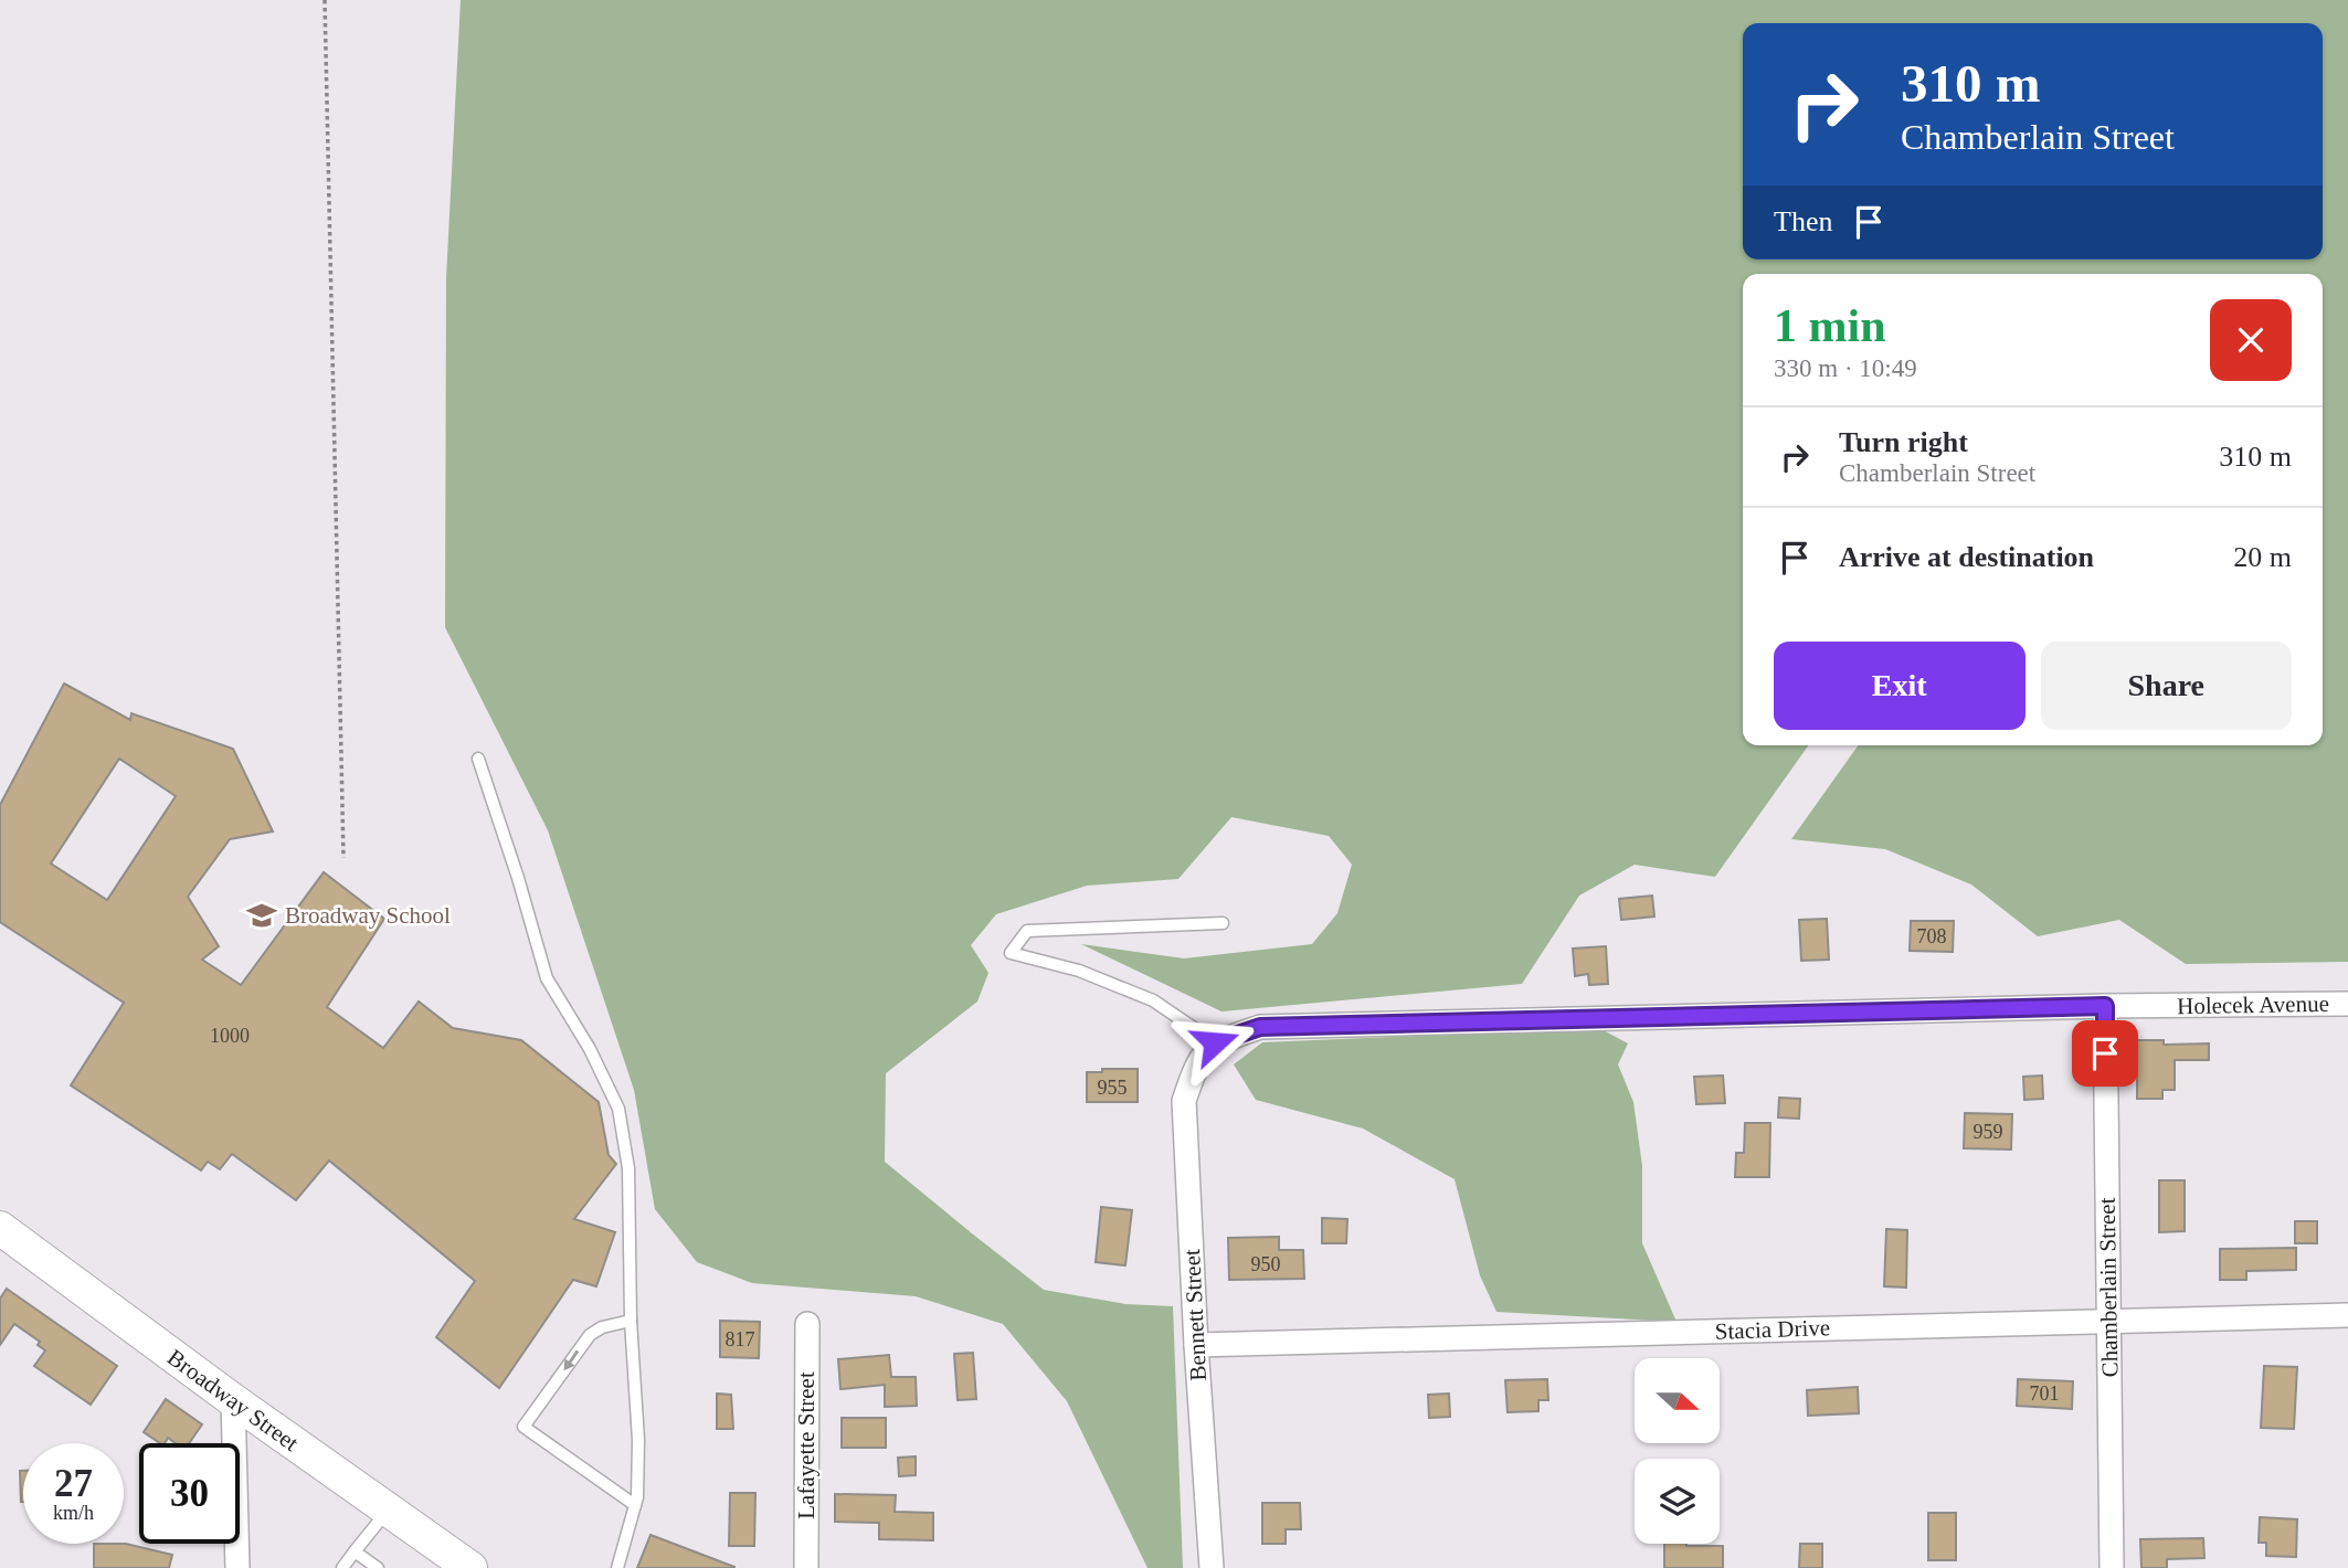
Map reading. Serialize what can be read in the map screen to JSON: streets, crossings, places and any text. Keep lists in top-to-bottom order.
{
  "streets": {
    "street": [
      "Holecek Avenue",
      "Chamberlain Street",
      "Bennett Street",
      "Stacia Drive",
      "Broadway Street",
      "Lafayette Street"
    ]
  },
  "crossings": [
    ["Holecek Avenue", "Chamberlain Street"],
    ["Holecek Avenue", "Bennett Street"],
    ["Chamberlain Street", "Stacia Drive"],
    ["Bennett Street", "Stacia Drive"]
  ],
  "places": {
    "school or university": ["Broadway School"]
  },
  "house_numbers": [
    "708",
    "1000",
    "955",
    "959",
    "950",
    "817",
    "701"
  ],
  "north": "right",
  "page": {
    "turn": ["310 m", "Chamberlain Street"],
    "then": "Then",
    "heading": ["1 min", "330 m · 10:49"],
    "list": [
      {
        "name": "Turn right",
        "note": "Chamberlain Street",
        "value": "310 m"
      },
      {
        "name": "Arrive at destination",
        "value": "20 m"
      }
    ],
    "buttons": ["Exit", "Share"],
    "speed": "27 km/h",
    "limit": "30"
  }
}
